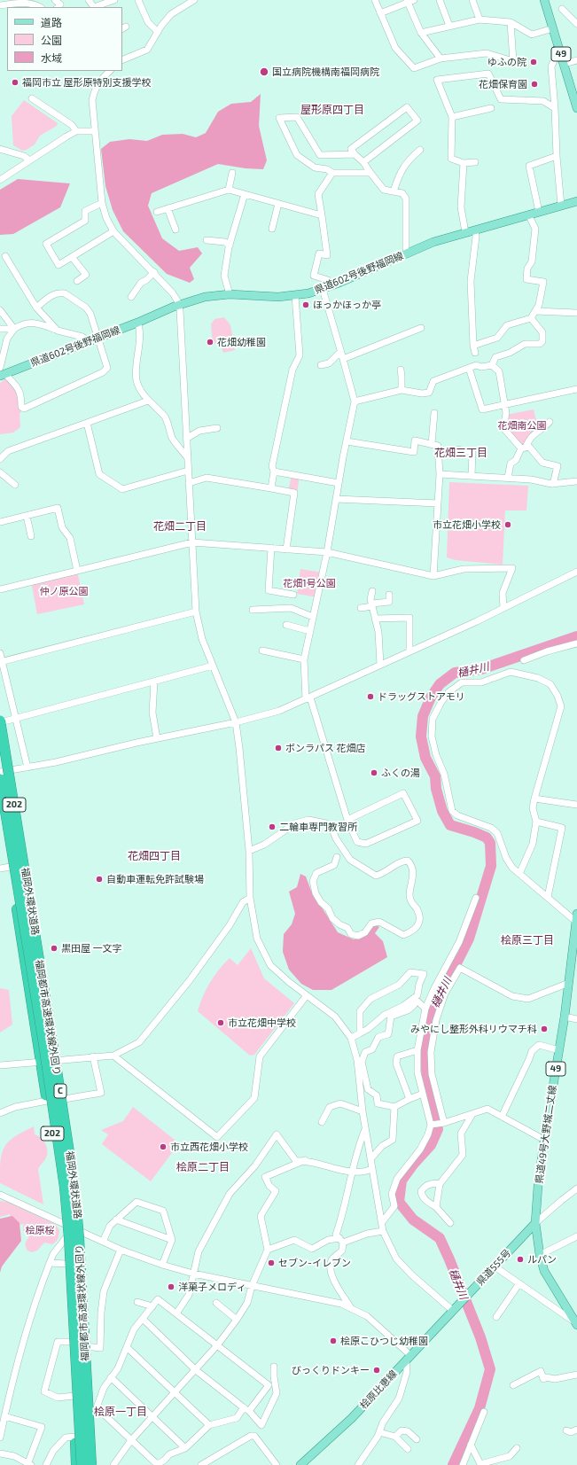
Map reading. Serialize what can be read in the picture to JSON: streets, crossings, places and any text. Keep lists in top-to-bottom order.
{
  "streets": {
    "highway": [
      "202",
      "福岡外環状道路",
      "福岡都市高速環状線外回り",
      "C"
    ],
    "main road": [
      "49",
      "県道602号後野福岡線",
      "県道49号大野城二丈線",
      "県道555号",
      "桧原比恵線"
    ]
  },
  "crossings": [
    ["福岡外環状道路", "福岡都市高速環状線外回り"],
    ["県道49号大野城二丈線", "県道555号"],
    ["県道555号", "桧原比恵線"]
  ],
  "districts": [
    "屋形原四丁目",
    "花畑三丁目",
    "花畑二丁目",
    "花畑四丁目",
    "桧原三丁目",
    "桧原二丁目",
    "桧原一丁目"
  ],
  "water": ["樋井川"],
  "parks": [
    "花畑南公園",
    "花畑1号公園",
    "仲ノ原公園",
    "桧原桜"
  ],
  "places": [
    "ゆふの院",
    "国立病院機構南福岡病院",
    "福岡市立 屋形原特別支援学校",
    "花畑保育園",
    "ほっかほっか亭",
    "花畑幼稚園",
    "市立花畑小学校",
    "ドラッグストアモリ",
    "ボンラパス 花畑店",
    "ふくの湯",
    "二輪車専門教習所",
    "自動車運転免許試験場",
    "黒田屋 一文字",
    "市立花畑中学校",
    "みやにし整形外科リウマチ科",
    "市立西花畑小学校",
    "ルパン",
    "セブン-イレブン",
    "洋菓子メロディ",
    "桧原こひつじ幼稚園",
    "びっくりドンキー"
  ],
  "legend": ["道路", "公園", "水域"]
}
